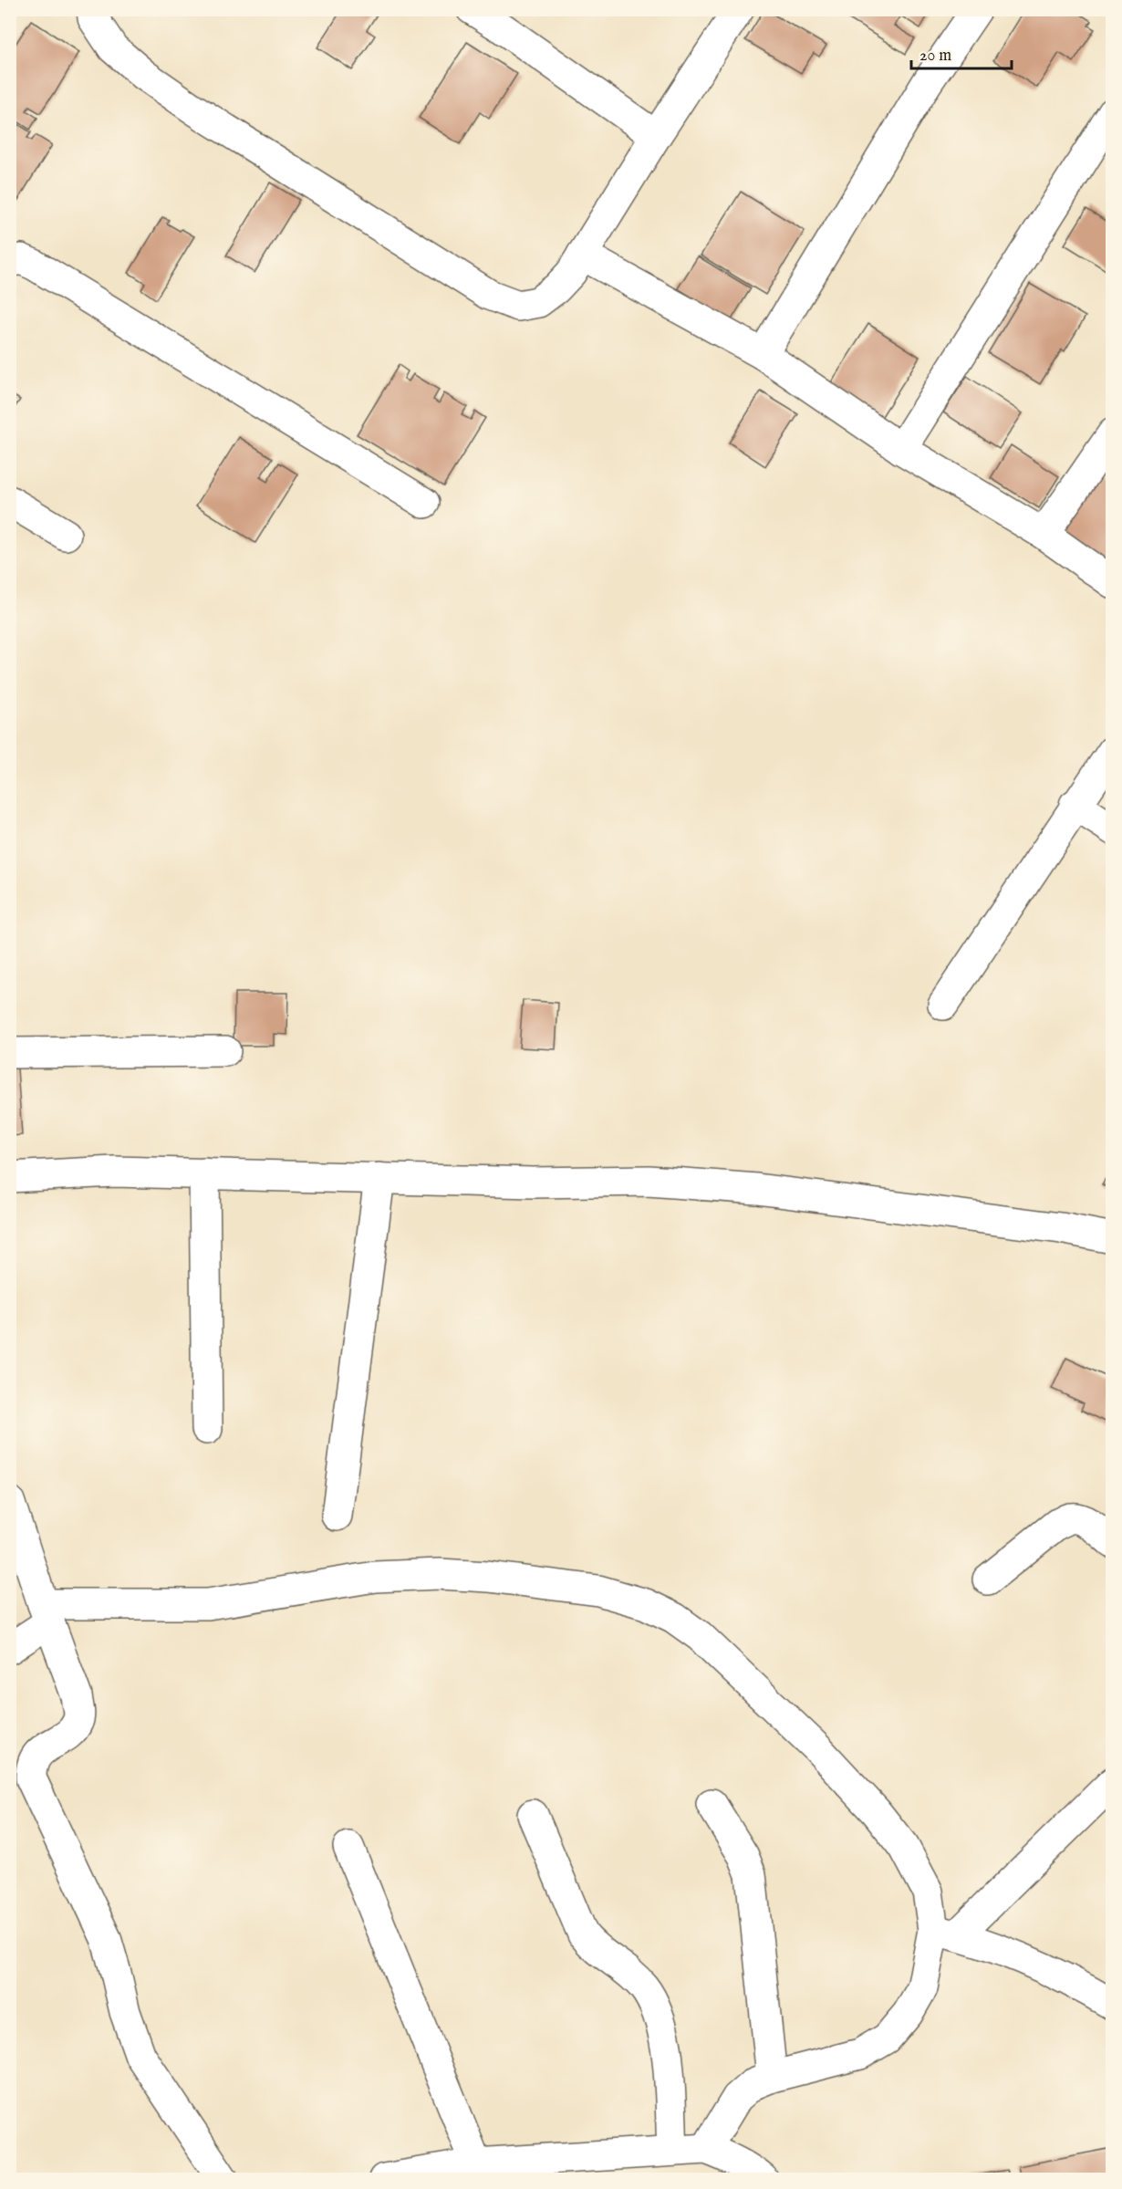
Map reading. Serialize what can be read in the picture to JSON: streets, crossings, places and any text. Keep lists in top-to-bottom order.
{
  "scale_bar": "20 m"
}
